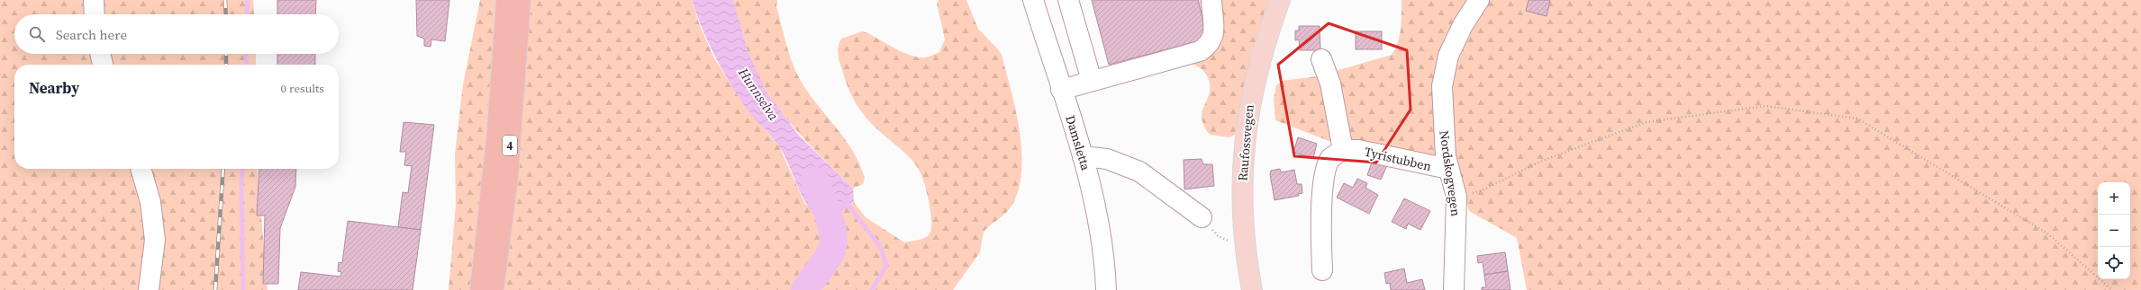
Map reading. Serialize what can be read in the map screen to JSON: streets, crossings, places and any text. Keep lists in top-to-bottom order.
{
  "streets": {
    "highway": ["4"],
    "main road": ["Raufossvegen"],
    "street": ["Damsletta", "Tyristubben", "Nordskogvegen"]
  },
  "crossings": [
    ["Tyristubben", "Nordskogvegen"]
  ],
  "water": ["Hunnselva"],
  "page": {
    "search": "Search here",
    "heading": ["Nearby", "0 results"],
    "map_buttons": ["+", "−"]
  }
}
